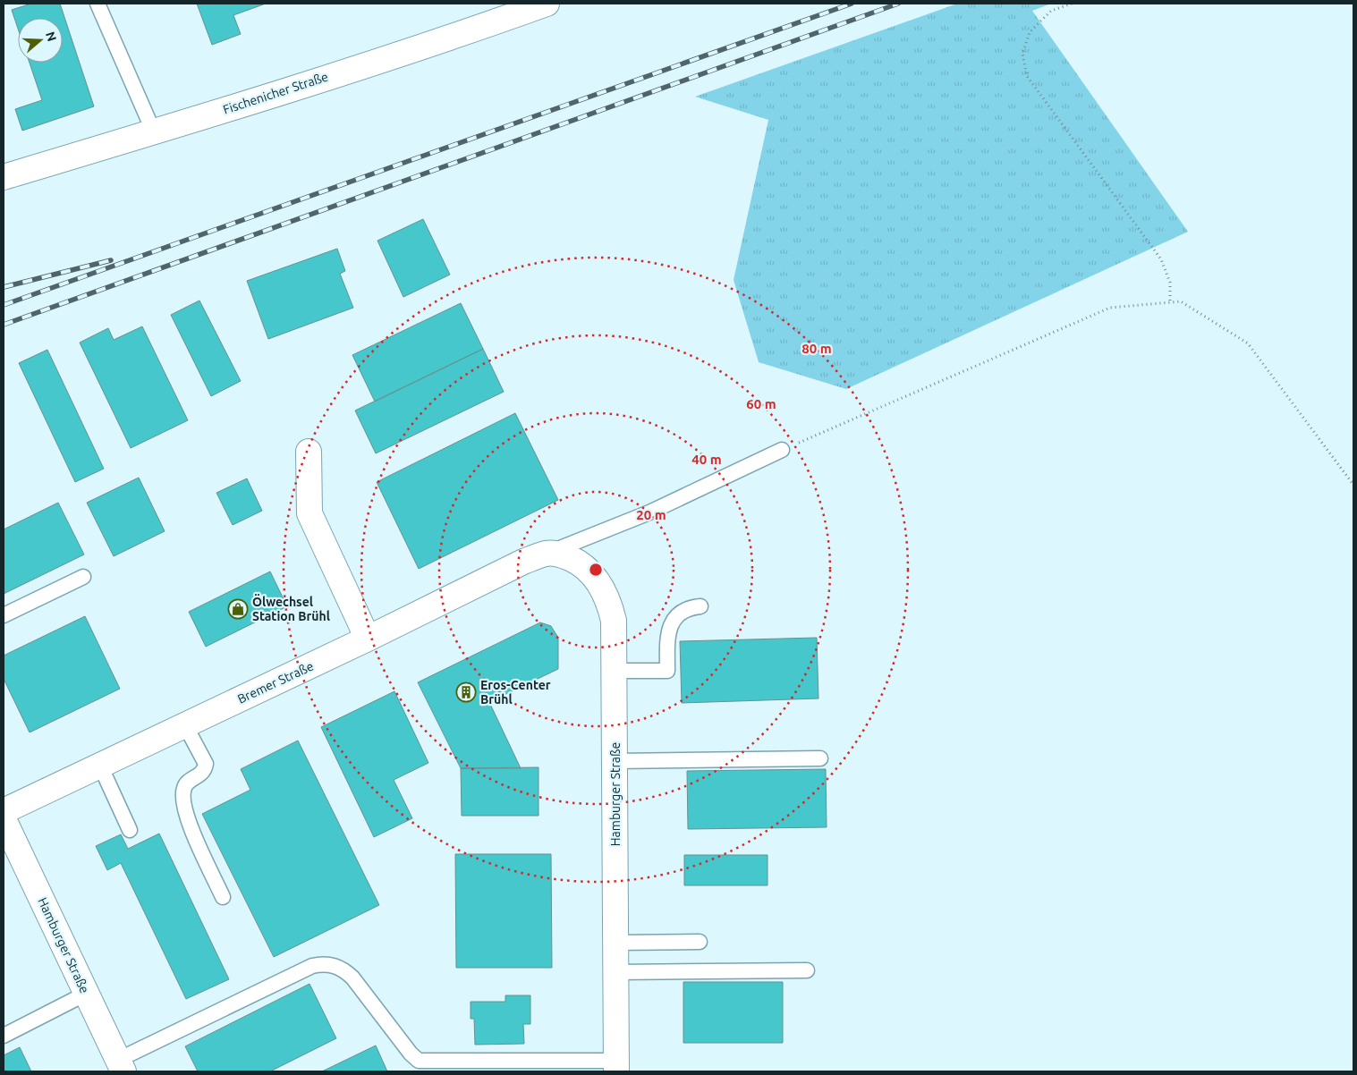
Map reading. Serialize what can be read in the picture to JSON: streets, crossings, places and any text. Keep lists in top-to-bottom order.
{
  "streets": {
    "street": ["Fischenicher Straße", "Bremer Straße", "Hamburger Straße"]
  },
  "crossings": [
    ["Bremer Straße", "Hamburger Straße"]
  ],
  "places": {
    "shop": ["Ölwechsel Station Brühl"],
    "building": ["Eros-Center Brühl"]
  },
  "north": "right",
  "rings": [
    "80 m",
    "60 m",
    "40 m",
    "20 m"
  ]
}
